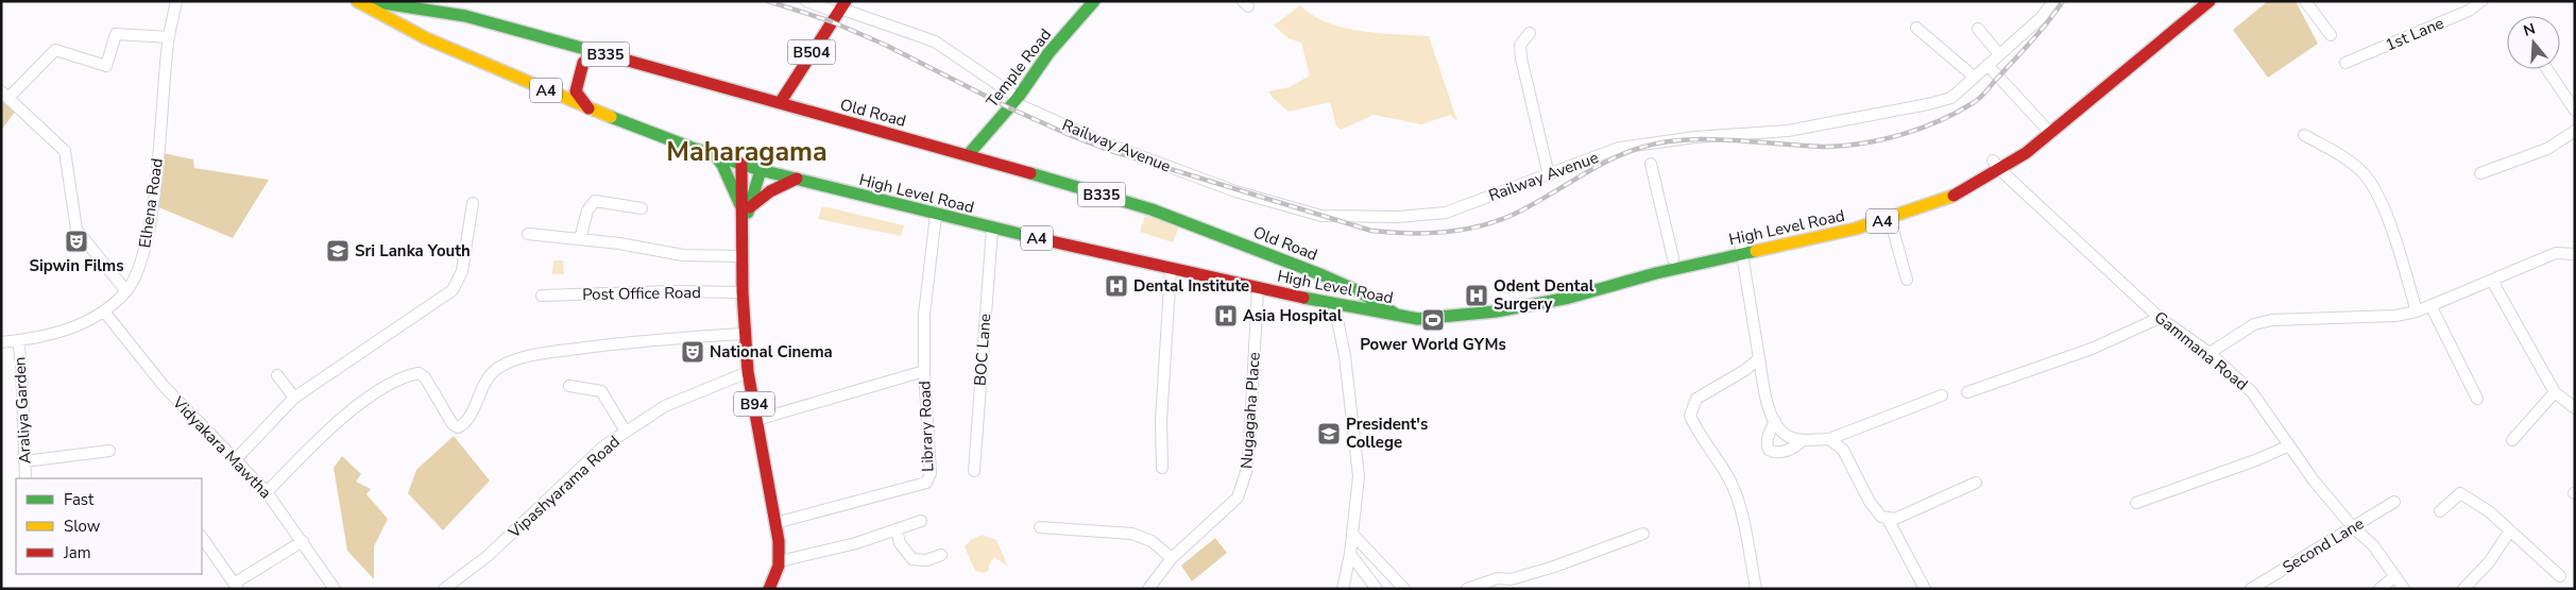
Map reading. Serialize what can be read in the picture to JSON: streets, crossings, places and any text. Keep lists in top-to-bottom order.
{
  "streets": {
    "main road": [
      "B504",
      "B335",
      "Temple Road",
      "A4",
      "Old Road",
      "High Level Road",
      "B94"
    ],
    "street": [
      "1st Lane",
      "Railway Avenue",
      "Elhena Road",
      "Post Office Road",
      "BOC Lane",
      "Gammana Road",
      "Araliya Garden",
      "Nugagaha Place",
      "Library Road",
      "Vidyakara Mawtha",
      "Vipashyarama Road",
      "Second Lane"
    ]
  },
  "crossings": [
    ["B504", "Old Road"],
    ["B504", "Railway Avenue"],
    ["Temple Road", "Old Road"],
    ["Temple Road", "Railway Avenue"],
    ["Old Road", "High Level Road"],
    ["High Level Road", "BOC Lane"],
    ["High Level Road", "Gammana Road"],
    ["High Level Road", "B94"],
    ["High Level Road", "Nugagaha Place"],
    ["High Level Road", "Library Road"],
    ["Elhena Road", "Araliya Garden"],
    ["Elhena Road", "Vidyakara Mawtha"],
    ["Post Office Road", "B94"],
    ["Gammana Road", "Second Lane"],
    ["B94", "Library Road"],
    ["B94", "Vipashyarama Road"]
  ],
  "districts": ["Maharagama"],
  "places": {
    "theatre": ["Sipwin Films", "National Cinema"],
    "school or university": ["Sri Lanka Youth", "President's College"],
    "hospital": ["Dental Institute", "Odent Dental Surgery", "Asia Hospital"],
    "sports": ["Power World GYMs"]
  },
  "legend": ["Fast", "Slow", "Jam"],
  "north": "top"
}
